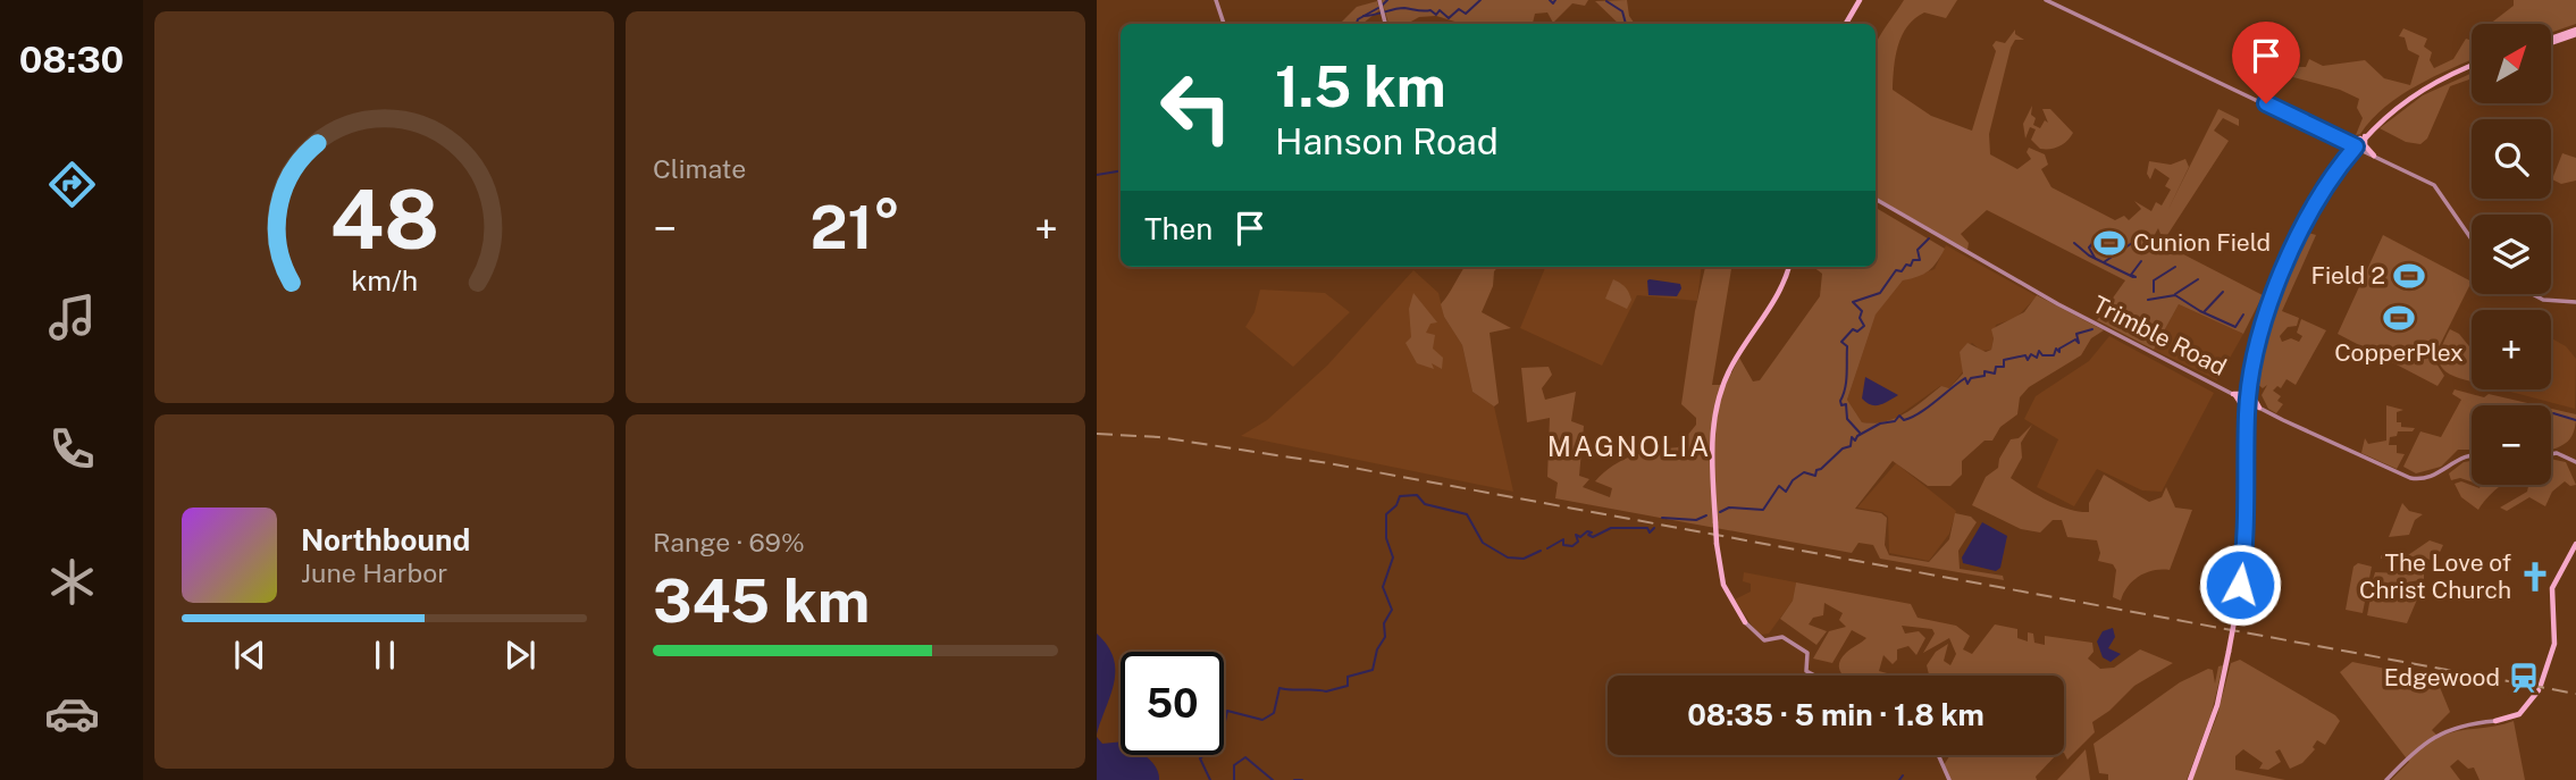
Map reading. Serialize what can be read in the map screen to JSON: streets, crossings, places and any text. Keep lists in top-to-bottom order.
{
  "streets": {
    "street": ["Trimble Road"]
  },
  "districts": ["MAGNOLIA"],
  "places": {
    "sports": ["Cunion Field", "Field 2", "CopperPlex"],
    "church": ["The Love of Christ Church"],
    "station": ["Edgewood"]
  },
  "north": "top right",
  "page": {
    "tabs": "08:30",
    "tile": [
      "Climate",
      ["Range · 69%", "345 km"]
    ],
    "map_buttons": ["+", "−"],
    "turn": ["1.5 km", "Hanson Road"],
    "then": "Then",
    "heat": ["−", "21°", "+"],
    "song": ["Northbound", "June Harbor"],
    "limit": "50",
    "trip": "08:35 · 5 min · 1.8 km",
    "gauge": ["48", "km/h"]
  }
}
